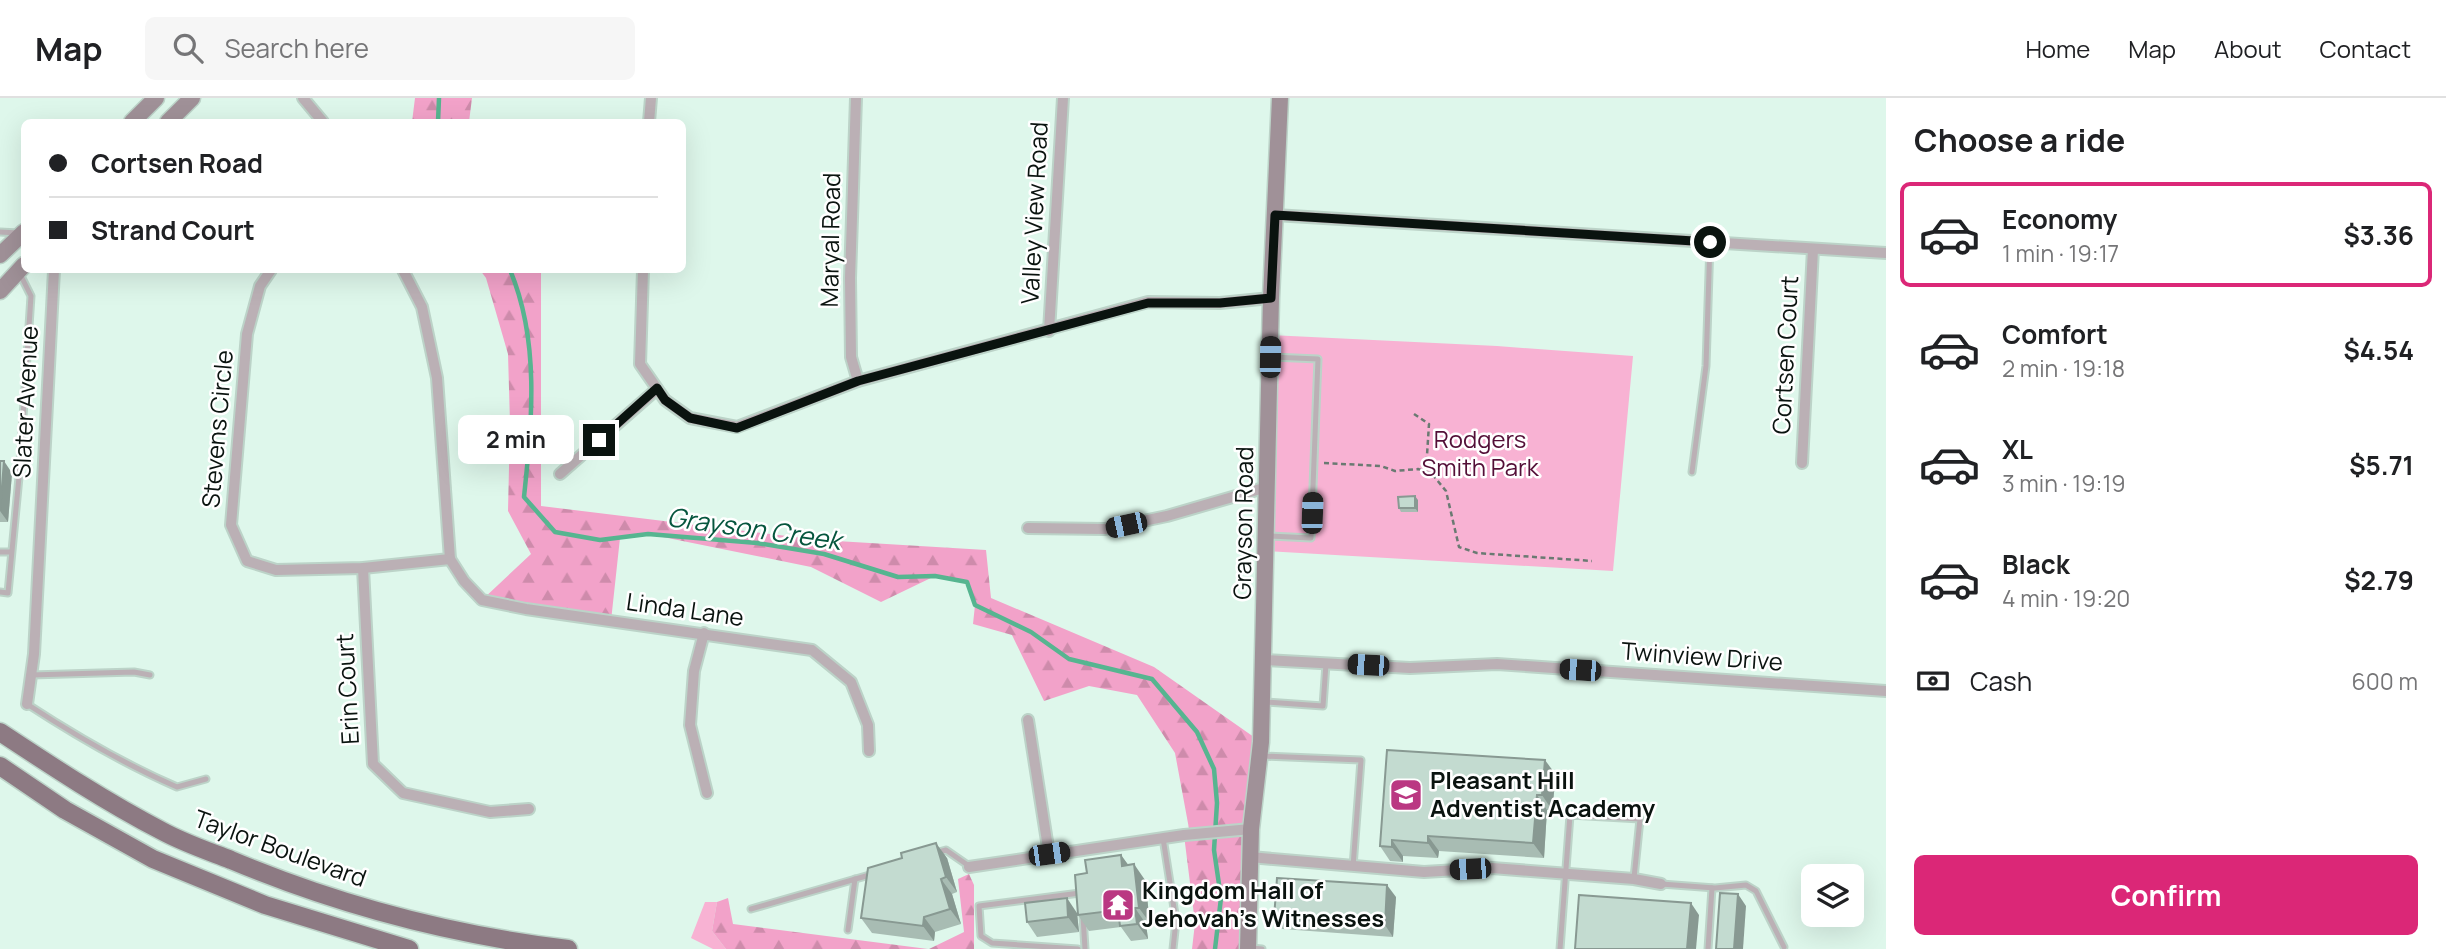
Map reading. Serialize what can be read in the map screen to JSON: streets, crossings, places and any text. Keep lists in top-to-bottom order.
{
  "streets": {
    "main road": ["Taylor Boulevard"],
    "street": [
      "Valley View Road",
      "Maryal Road",
      "Cortsen Court",
      "Slater Avenue",
      "Stevens Circle",
      "Grayson Road",
      "Linda Lane",
      "Twinview Drive",
      "Erin Court"
    ]
  },
  "crossings": [
    ["Stevens Circle", "Erin Court"],
    ["Grayson Road", "Twinview Drive"]
  ],
  "water": ["Grayson Creek"],
  "parks": ["Rodgers Smith Park"],
  "places": {
    "school or university": ["Pleasant Hill Adventist Academy"],
    "temple": ["Kingdom Hall of Jehovah's Witnesses"]
  },
  "page": {
    "header": "Map",
    "search": "Search here",
    "nav": [
      "Home",
      "Map",
      "About",
      "Contact"
    ],
    "heading": "Choose a ride",
    "banner": ["Cortsen Road", "Strand Court"],
    "list": [
      {
        "name": "Economy",
        "note": "1 min · 19:17",
        "value": "$3.36"
      },
      {
        "name": "Comfort",
        "note": "2 min · 19:18",
        "value": "$4.54"
      },
      {
        "name": "XL",
        "note": "3 min · 19:19",
        "value": "$5.71"
      },
      {
        "name": "Black",
        "note": "4 min · 19:20",
        "value": "$2.79"
      }
    ],
    "bubble": "2 min",
    "pay": ["Cash", "600 m"],
    "buttons": "Confirm"
  }
}
